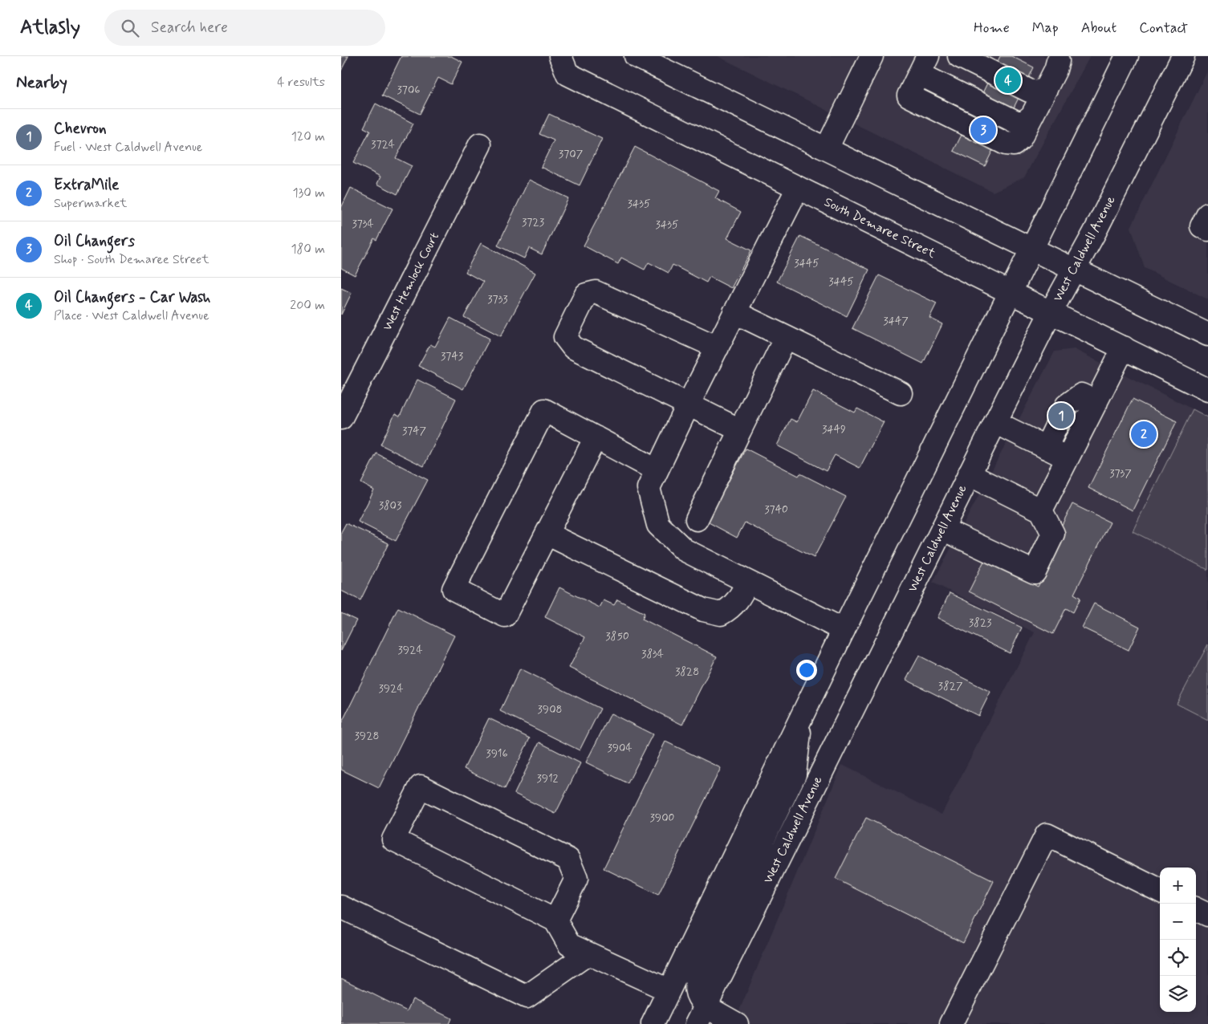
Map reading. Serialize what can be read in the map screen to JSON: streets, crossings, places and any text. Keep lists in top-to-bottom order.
{
  "streets": {
    "main road": ["South Demaree Street", "West Caldwell Avenue", "West Hemlock Court"]
  },
  "crossings": [
    ["South Demaree Street", "West Caldwell Avenue"]
  ],
  "house_numbers": [
    "3706",
    "3724",
    "3707",
    "3435",
    "3723",
    "3734",
    "3435",
    "3445",
    "3445",
    "3733",
    "3447",
    "3743",
    "3449",
    "3747",
    "3737",
    "3803",
    "3740",
    "3823",
    "3850",
    "3924",
    "3834",
    "3828",
    "3827",
    "3924",
    "3908",
    "3928",
    "3904",
    "3916",
    "3912",
    "3900"
  ],
  "page": {
    "header": "Atlasly",
    "search": "Search here",
    "nav": [
      "Home",
      "Map",
      "About",
      "Contact"
    ],
    "heading": ["Nearby", "4 results"],
    "pins": [
      "4",
      "3",
      "1",
      "2"
    ],
    "list": [
      {
        "mark": "1",
        "name": "Chevron",
        "note": "Fuel · West Caldwell Avenue",
        "value": "120 m"
      },
      {
        "mark": "2",
        "name": "ExtraMile",
        "note": "Supermarket",
        "value": "130 m"
      },
      {
        "mark": "3",
        "name": "Oil Changers",
        "note": "Shop · South Demaree Street",
        "value": "180 m"
      },
      {
        "mark": "4",
        "name": "Oil Changers - Car Wash",
        "note": "Place · West Caldwell Avenue",
        "value": "200 m"
      }
    ],
    "map_buttons": ["+", "−"]
  }
}
